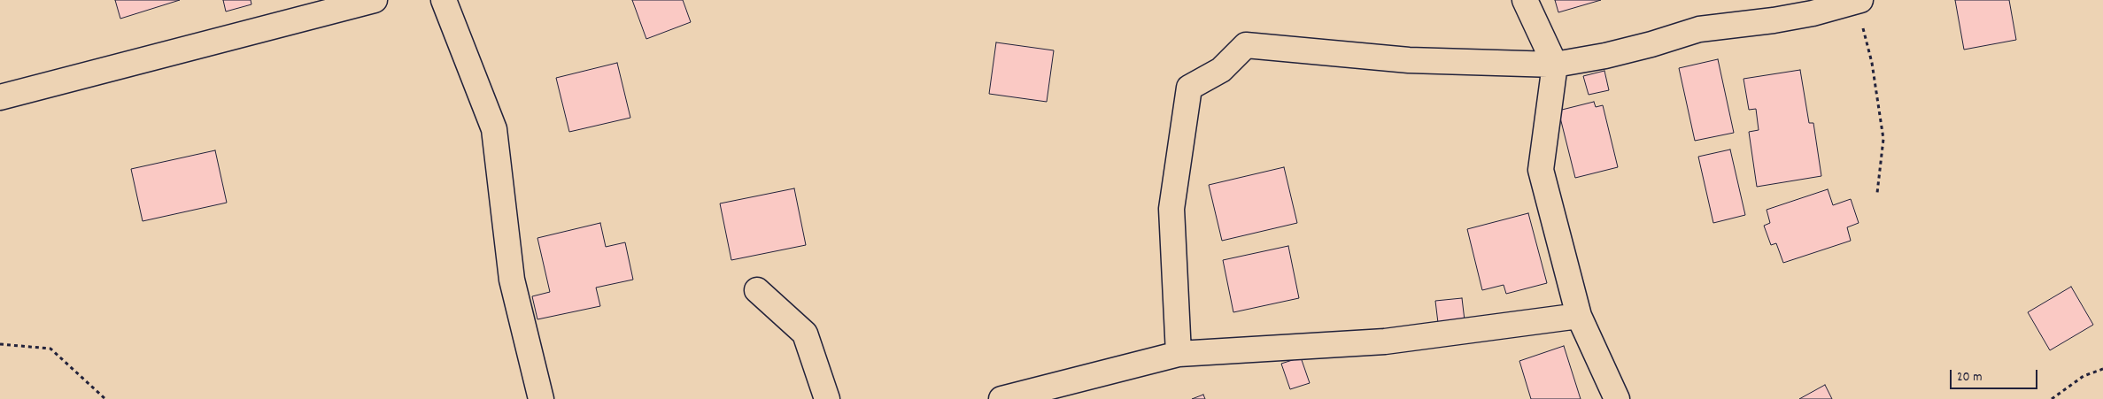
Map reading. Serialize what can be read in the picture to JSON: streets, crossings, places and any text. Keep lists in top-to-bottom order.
{
  "scale_bar": "20 m"
}
